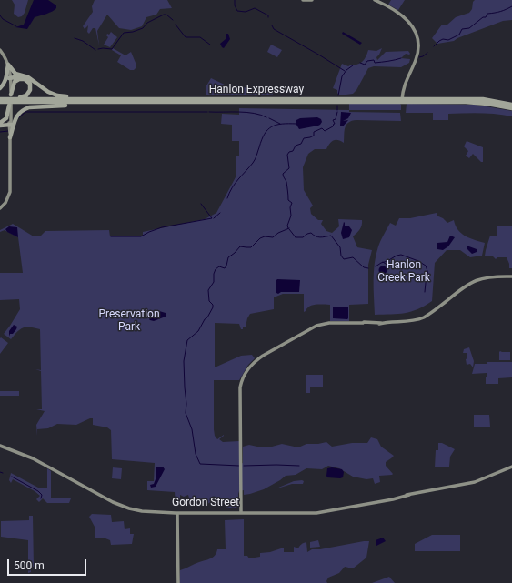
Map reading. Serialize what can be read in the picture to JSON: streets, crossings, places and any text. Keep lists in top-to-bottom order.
{
  "streets": {
    "highway": ["Hanlon Expressway"],
    "main road": ["Gordon Street"]
  },
  "parks": ["Hanlon Creek Park", "Preservation Park"],
  "scale_bar": "500 m"
}
